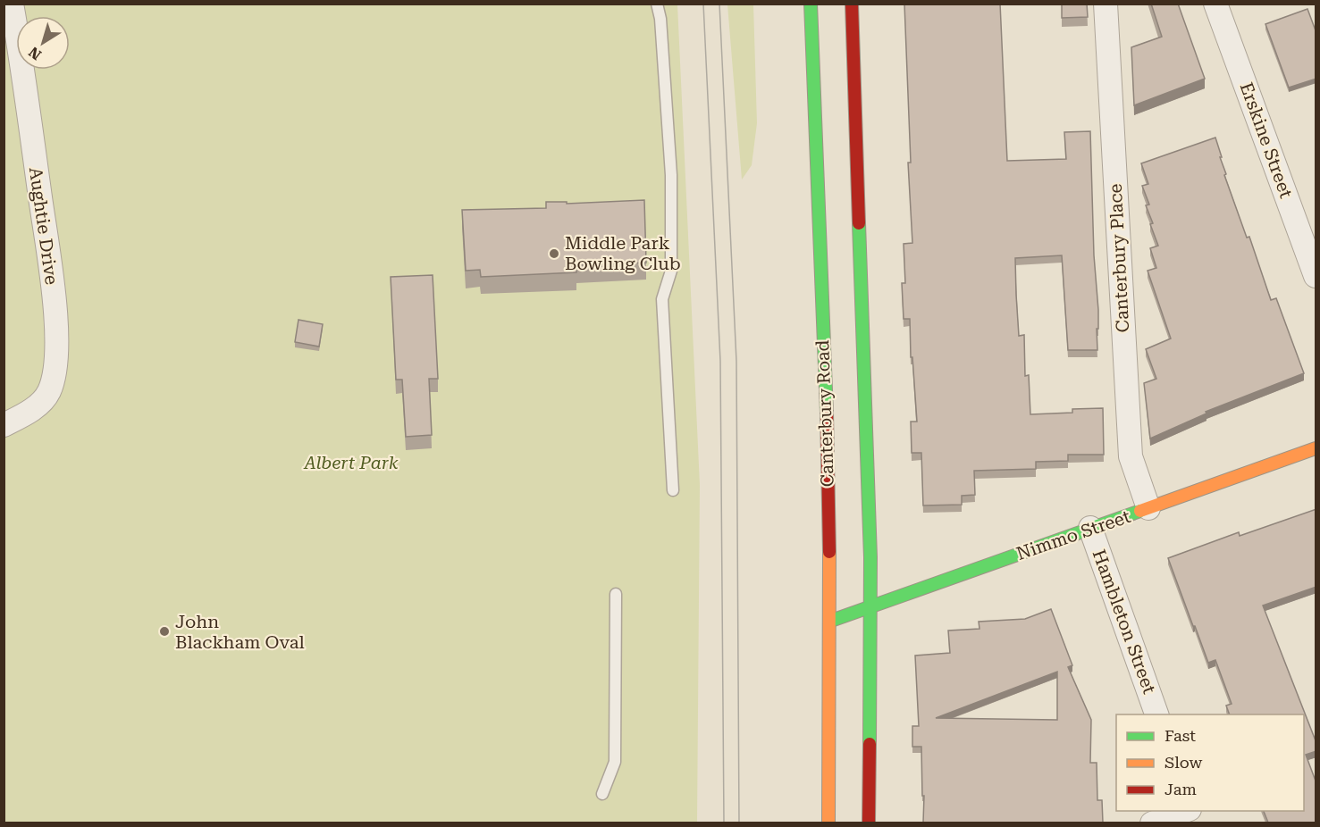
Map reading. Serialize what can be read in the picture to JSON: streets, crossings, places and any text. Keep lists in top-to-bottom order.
{
  "streets": {
    "main road": ["Canterbury Road", "Nimmo Street"],
    "street": [
      "Erskine Street",
      "Aughtie Drive",
      "Canterbury Place",
      "Hambleton Street"
    ]
  },
  "crossings": [
    ["Canterbury Place", "Nimmo Street"],
    ["Canterbury Road", "Nimmo Street"],
    ["Nimmo Street", "Hambleton Street"]
  ],
  "parks": ["Albert Park"],
  "places": ["Middle Park Bowling Club", "John Blackham Oval"],
  "legend": ["Fast", "Slow", "Jam"],
  "north": "bottom left"
}
